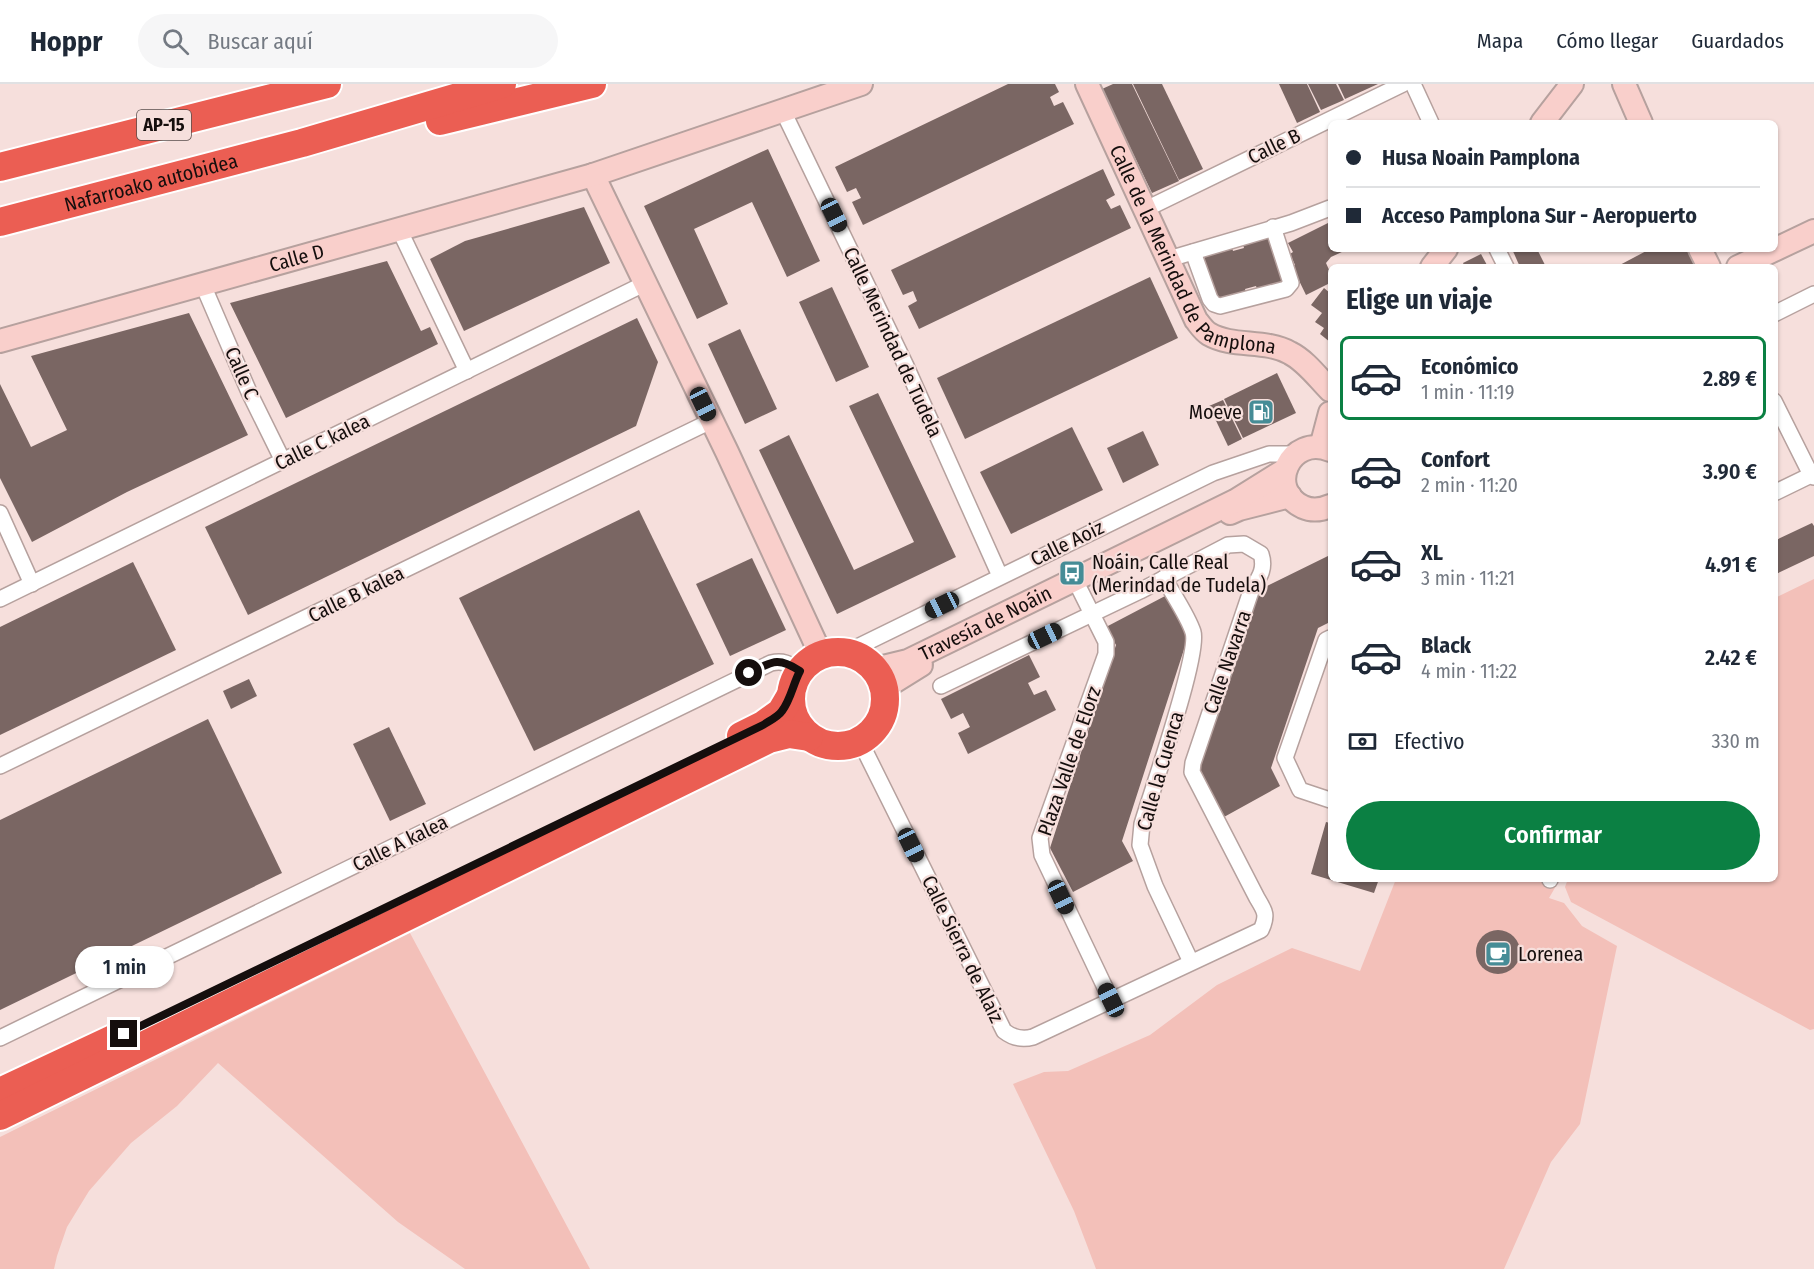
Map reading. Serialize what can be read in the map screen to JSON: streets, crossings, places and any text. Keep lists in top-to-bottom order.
{
  "streets": {
    "highway": ["AP-15", "Nafarroako autobidea"],
    "street": [
      "Calle B",
      "Calle de la Merindad de Pamplona",
      "Calle D",
      "Calle Merindad de Tudela",
      "Calle C",
      "Calle C kalea",
      "Calle Aoiz",
      "Calle B kalea",
      "Travesía de Noáin",
      "Calle Navarra",
      "Plaza Valle de Elorz",
      "Calle la Cuenca",
      "Calle A kalea",
      "Calle Sierra de Alaiz"
    ]
  },
  "crossings": [
    ["Calle B", "Calle de la Merindad de Pamplona"],
    ["Calle D", "Calle C"],
    ["Calle Merindad de Tudela", "Calle Aoiz"],
    ["Calle C", "Calle C kalea"],
    ["Calle Aoiz", "Travesía de Noáin"],
    ["Calle Aoiz", "Calle A kalea"],
    ["Calle Aoiz", "Calle Sierra de Alaiz"],
    ["Travesía de Noáin", "Plaza Valle de Elorz"],
    ["Travesía de Noáin", "Calle A kalea"],
    ["Travesía de Noáin", "Calle Sierra de Alaiz"],
    ["Calle Navarra", "Plaza Valle de Elorz"],
    ["Calle Navarra", "Calle la Cuenca"],
    ["Calle Navarra", "Calle Sierra de Alaiz"],
    ["Plaza Valle de Elorz", "Calle Sierra de Alaiz"],
    ["Calle la Cuenca", "Calle Sierra de Alaiz"],
    ["Calle A kalea", "Calle Sierra de Alaiz"]
  ],
  "places": {
    "fuel station": ["Moeve"],
    "bus stop": ["Noáin, Calle Real (Merindad de Tudela)"],
    "cafe": ["Lorenea"]
  },
  "page": {
    "header": "Hoppr",
    "search": "Buscar aquí",
    "nav": ["Mapa", "Cómo llegar", "Guardados"],
    "banner": ["Husa Noain Pamplona", "Acceso Pamplona Sur - Aeropuerto"],
    "heading": "Elige un viaje",
    "list": [
      {
        "name": "Económico",
        "note": "1 min · 11:19",
        "value": "2.89 €"
      },
      {
        "name": "Confort",
        "note": "2 min · 11:20",
        "value": "3.90 €"
      },
      {
        "name": "XL",
        "note": "3 min · 11:21",
        "value": "4.91 €"
      },
      {
        "name": "Black",
        "note": "4 min · 11:22",
        "value": "2.42 €"
      }
    ],
    "pay": ["Efectivo", "330 m"],
    "buttons": "Confirmar",
    "bubble": "1 min"
  }
}
